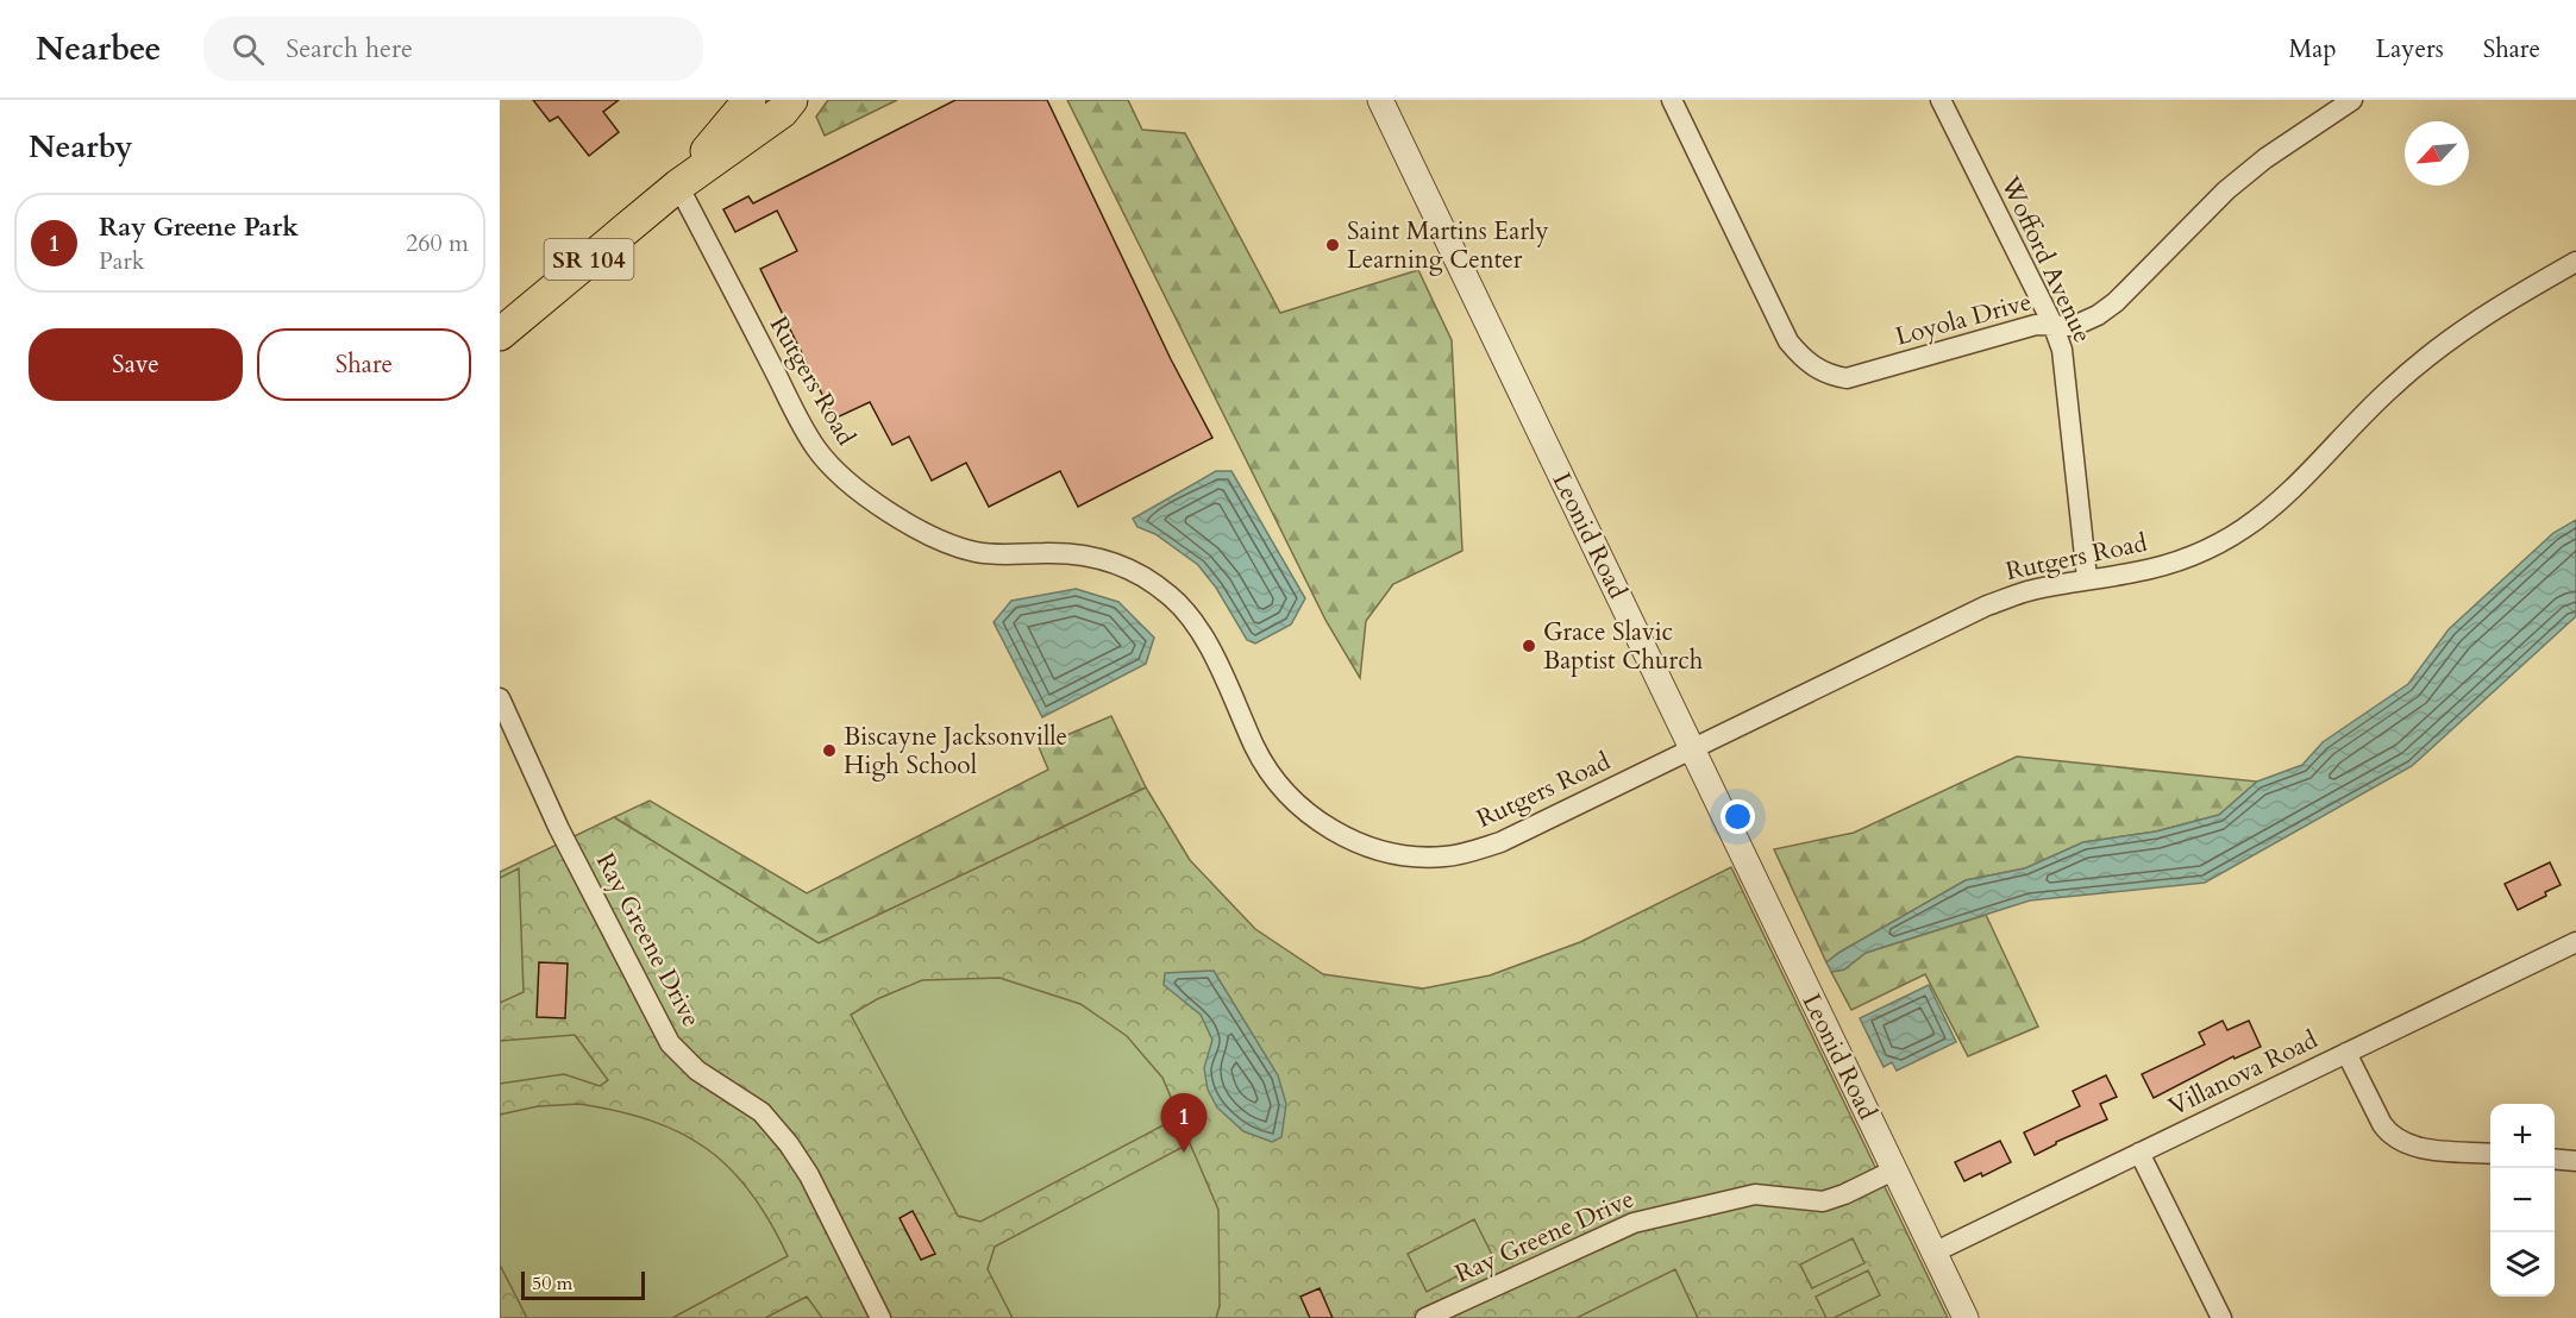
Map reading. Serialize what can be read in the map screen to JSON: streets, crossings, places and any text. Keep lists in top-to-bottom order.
{
  "streets": {
    "main road": ["SR 104"],
    "street": [
      "Wofford Avenue",
      "Loyola Drive",
      "Rutgers Road",
      "Leonid Road",
      "Ray Greene Drive",
      "Villanova Road"
    ]
  },
  "crossings": [
    ["SR 104", "Rutgers Road"],
    ["Wofford Avenue", "Loyola Drive"],
    ["Wofford Avenue", "Rutgers Road"],
    ["Rutgers Road", "Leonid Road"],
    ["Leonid Road", "Ray Greene Drive"],
    ["Leonid Road", "Villanova Road"]
  ],
  "places": ["Saint Martins Early Learning Center", "Grace Slavic Baptist Church", "Biscayne Jacksonville High School"],
  "scale_bar": "50 m",
  "north": "bottom left",
  "page": {
    "header": "Nearbee",
    "search": "Search here",
    "nav": ["Map", "Layers", "Share"],
    "heading": "Nearby",
    "list": [
      {
        "mark": "1",
        "name": "Ray Greene Park",
        "note": "Park",
        "value": "260 m"
      }
    ],
    "buttons": ["Save", "Share"],
    "pins": "1",
    "map_buttons": ["+", "−"],
    "scale": "50 m"
  }
}
